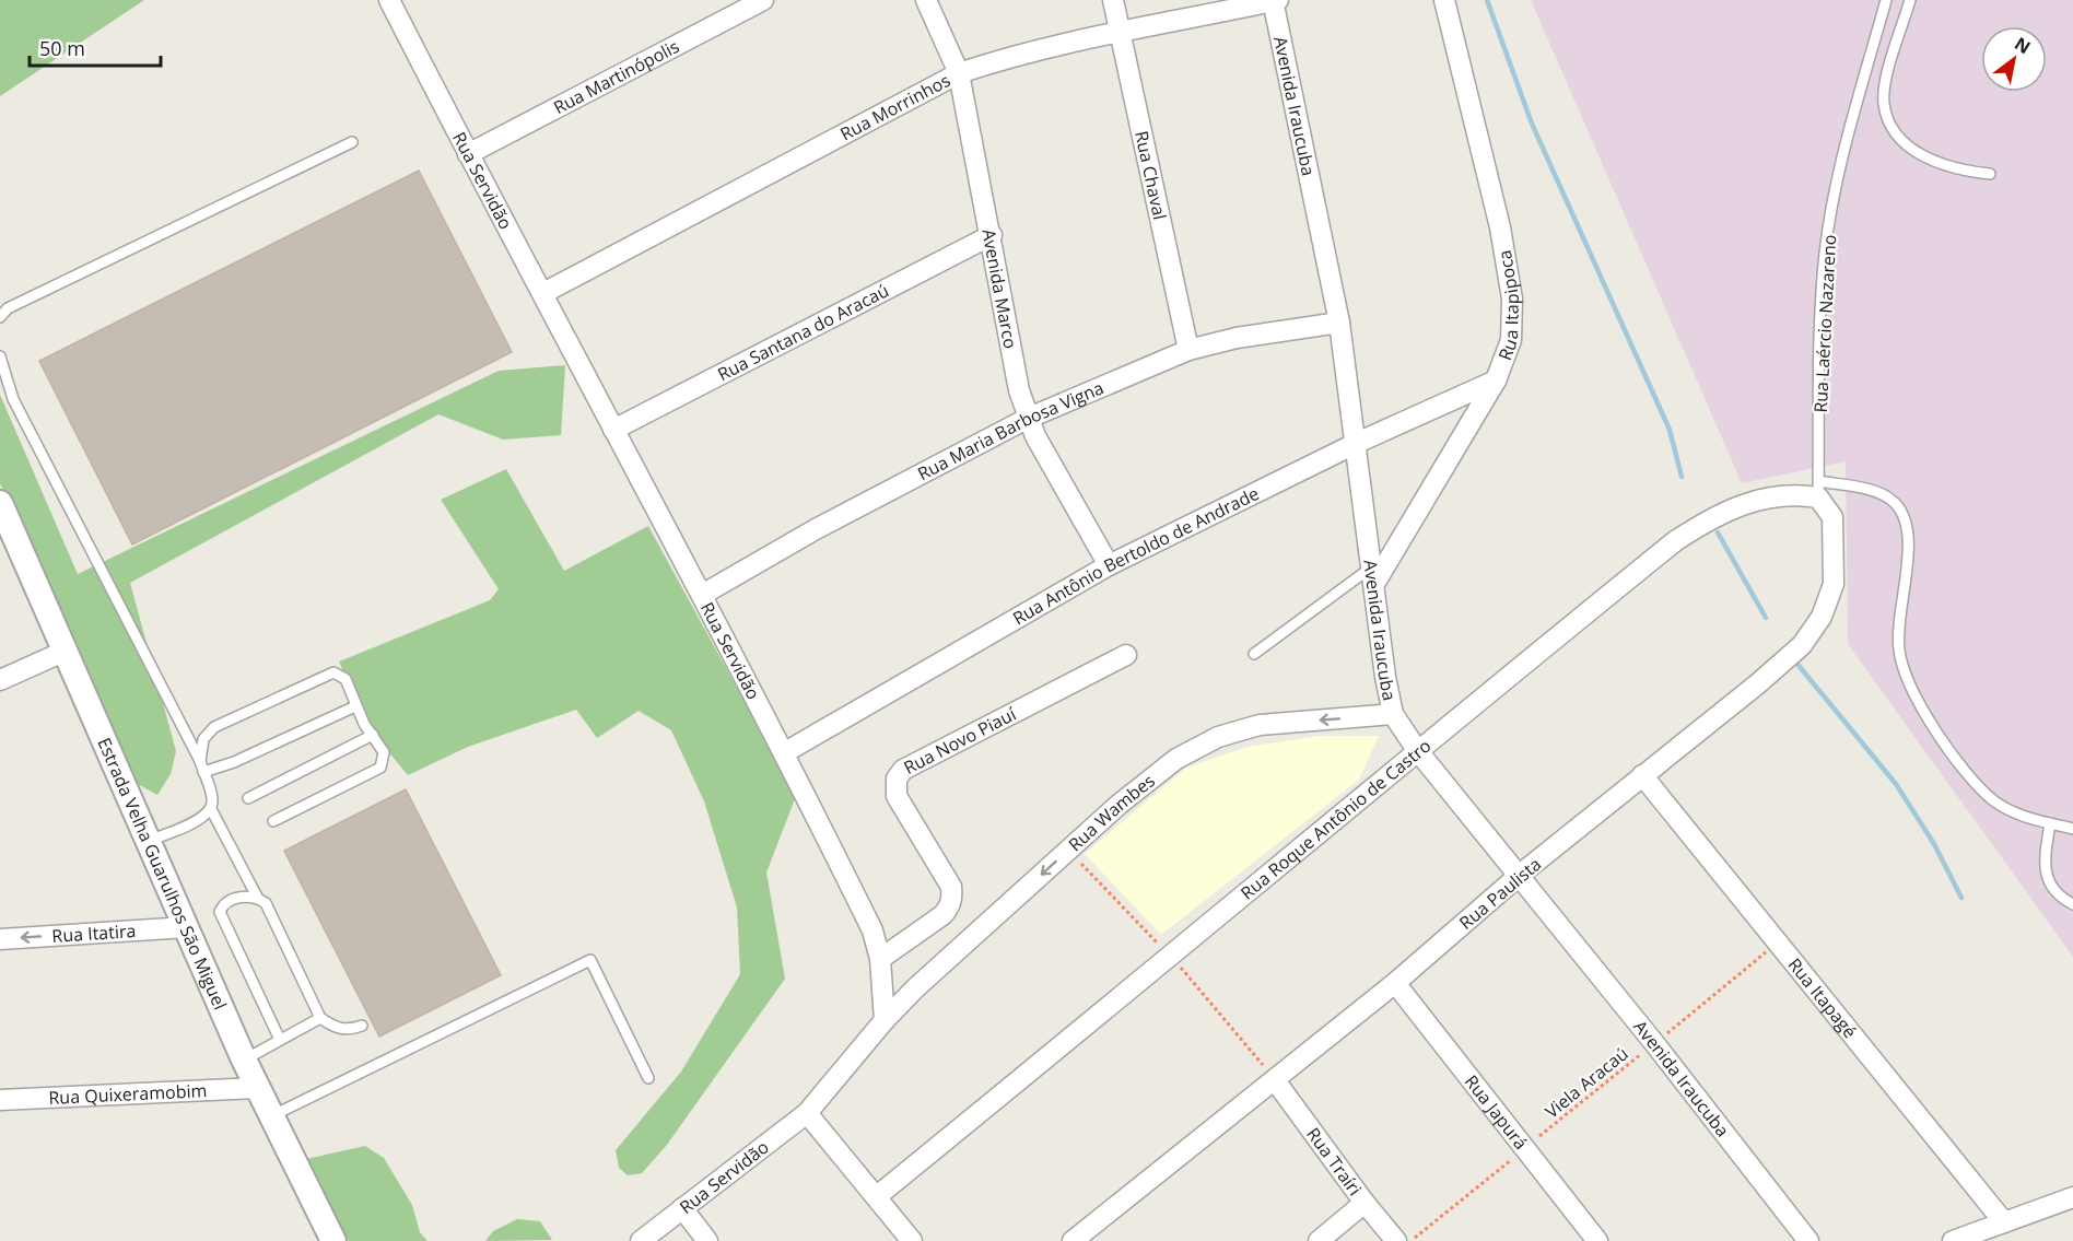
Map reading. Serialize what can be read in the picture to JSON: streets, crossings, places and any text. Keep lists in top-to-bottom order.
{
  "streets": {
    "street": [
      "Rua Martinópolis",
      "Avenida Iraucuba",
      "Rua Morrinhos",
      "Rua Chaval",
      "Rua Servidão",
      "Avenida Marco",
      "Rua Itapipoca",
      "Rua Santana do Aracaú",
      "Rua Maria Barbosa Vigna",
      "Rua Antônio Bertoldo de Andrade",
      "Rua Novo Piauí",
      "Rua Wambes",
      "Rua Roque Antônio de Castro",
      "Estrada Velha Guarulhos São Miguel",
      "Rua Paulista",
      "Rua Itatira",
      "Rua Itapagé",
      "Rua Quixeramobim",
      "Rua Japurá",
      "Rua Traíri"
    ],
    "lane": ["Rua Laércio Nazareno"],
    "path": ["Viela Aracaú"]
  },
  "crossings": [
    ["Rua Martinópolis", "Rua Servidão"],
    ["Avenida Iraucuba", "Rua Morrinhos"],
    ["Avenida Iraucuba", "Rua Itapipoca"],
    ["Avenida Iraucuba", "Rua Maria Barbosa Vigna"],
    ["Avenida Iraucuba", "Rua Antônio Bertoldo de Andrade"],
    ["Avenida Iraucuba", "Rua Wambes"],
    ["Avenida Iraucuba", "Rua Roque Antônio de Castro"],
    ["Avenida Iraucuba", "Rua Paulista"],
    ["Avenida Iraucuba", "Viela Aracaú"],
    ["Rua Morrinhos", "Rua Chaval"],
    ["Rua Morrinhos", "Rua Servidão"],
    ["Rua Morrinhos", "Avenida Marco"],
    ["Rua Chaval", "Rua Maria Barbosa Vigna"],
    ["Rua Servidão", "Rua Santana do Aracaú"],
    ["Rua Servidão", "Rua Maria Barbosa Vigna"],
    ["Rua Servidão", "Rua Antônio Bertoldo de Andrade"],
    ["Rua Servidão", "Rua Novo Piauí"],
    ["Rua Servidão", "Rua Wambes"],
    ["Avenida Marco", "Rua Santana do Aracaú"],
    ["Avenida Marco", "Rua Maria Barbosa Vigna"],
    ["Avenida Marco", "Rua Antônio Bertoldo de Andrade"],
    ["Rua Itapipoca", "Rua Antônio Bertoldo de Andrade"],
    ["Rua Laércio Nazareno", "Rua Roque Antônio de Castro"],
    ["Rua Laércio Nazareno", "Rua Paulista"],
    ["Rua Roque Antônio de Castro", "Rua Paulista"],
    ["Estrada Velha Guarulhos São Miguel", "Rua Itatira"],
    ["Estrada Velha Guarulhos São Miguel", "Rua Quixeramobim"],
    ["Rua Paulista", "Rua Itapagé"],
    ["Rua Paulista", "Rua Japurá"],
    ["Rua Paulista", "Rua Traíri"],
    ["Rua Itapagé", "Viela Aracaú"],
    ["Viela Aracaú", "Rua Japurá"]
  ],
  "one_way": ["Rua Wambes", "Rua Itatira"],
  "scale_bar": "50 m",
  "north": "top right"
}
